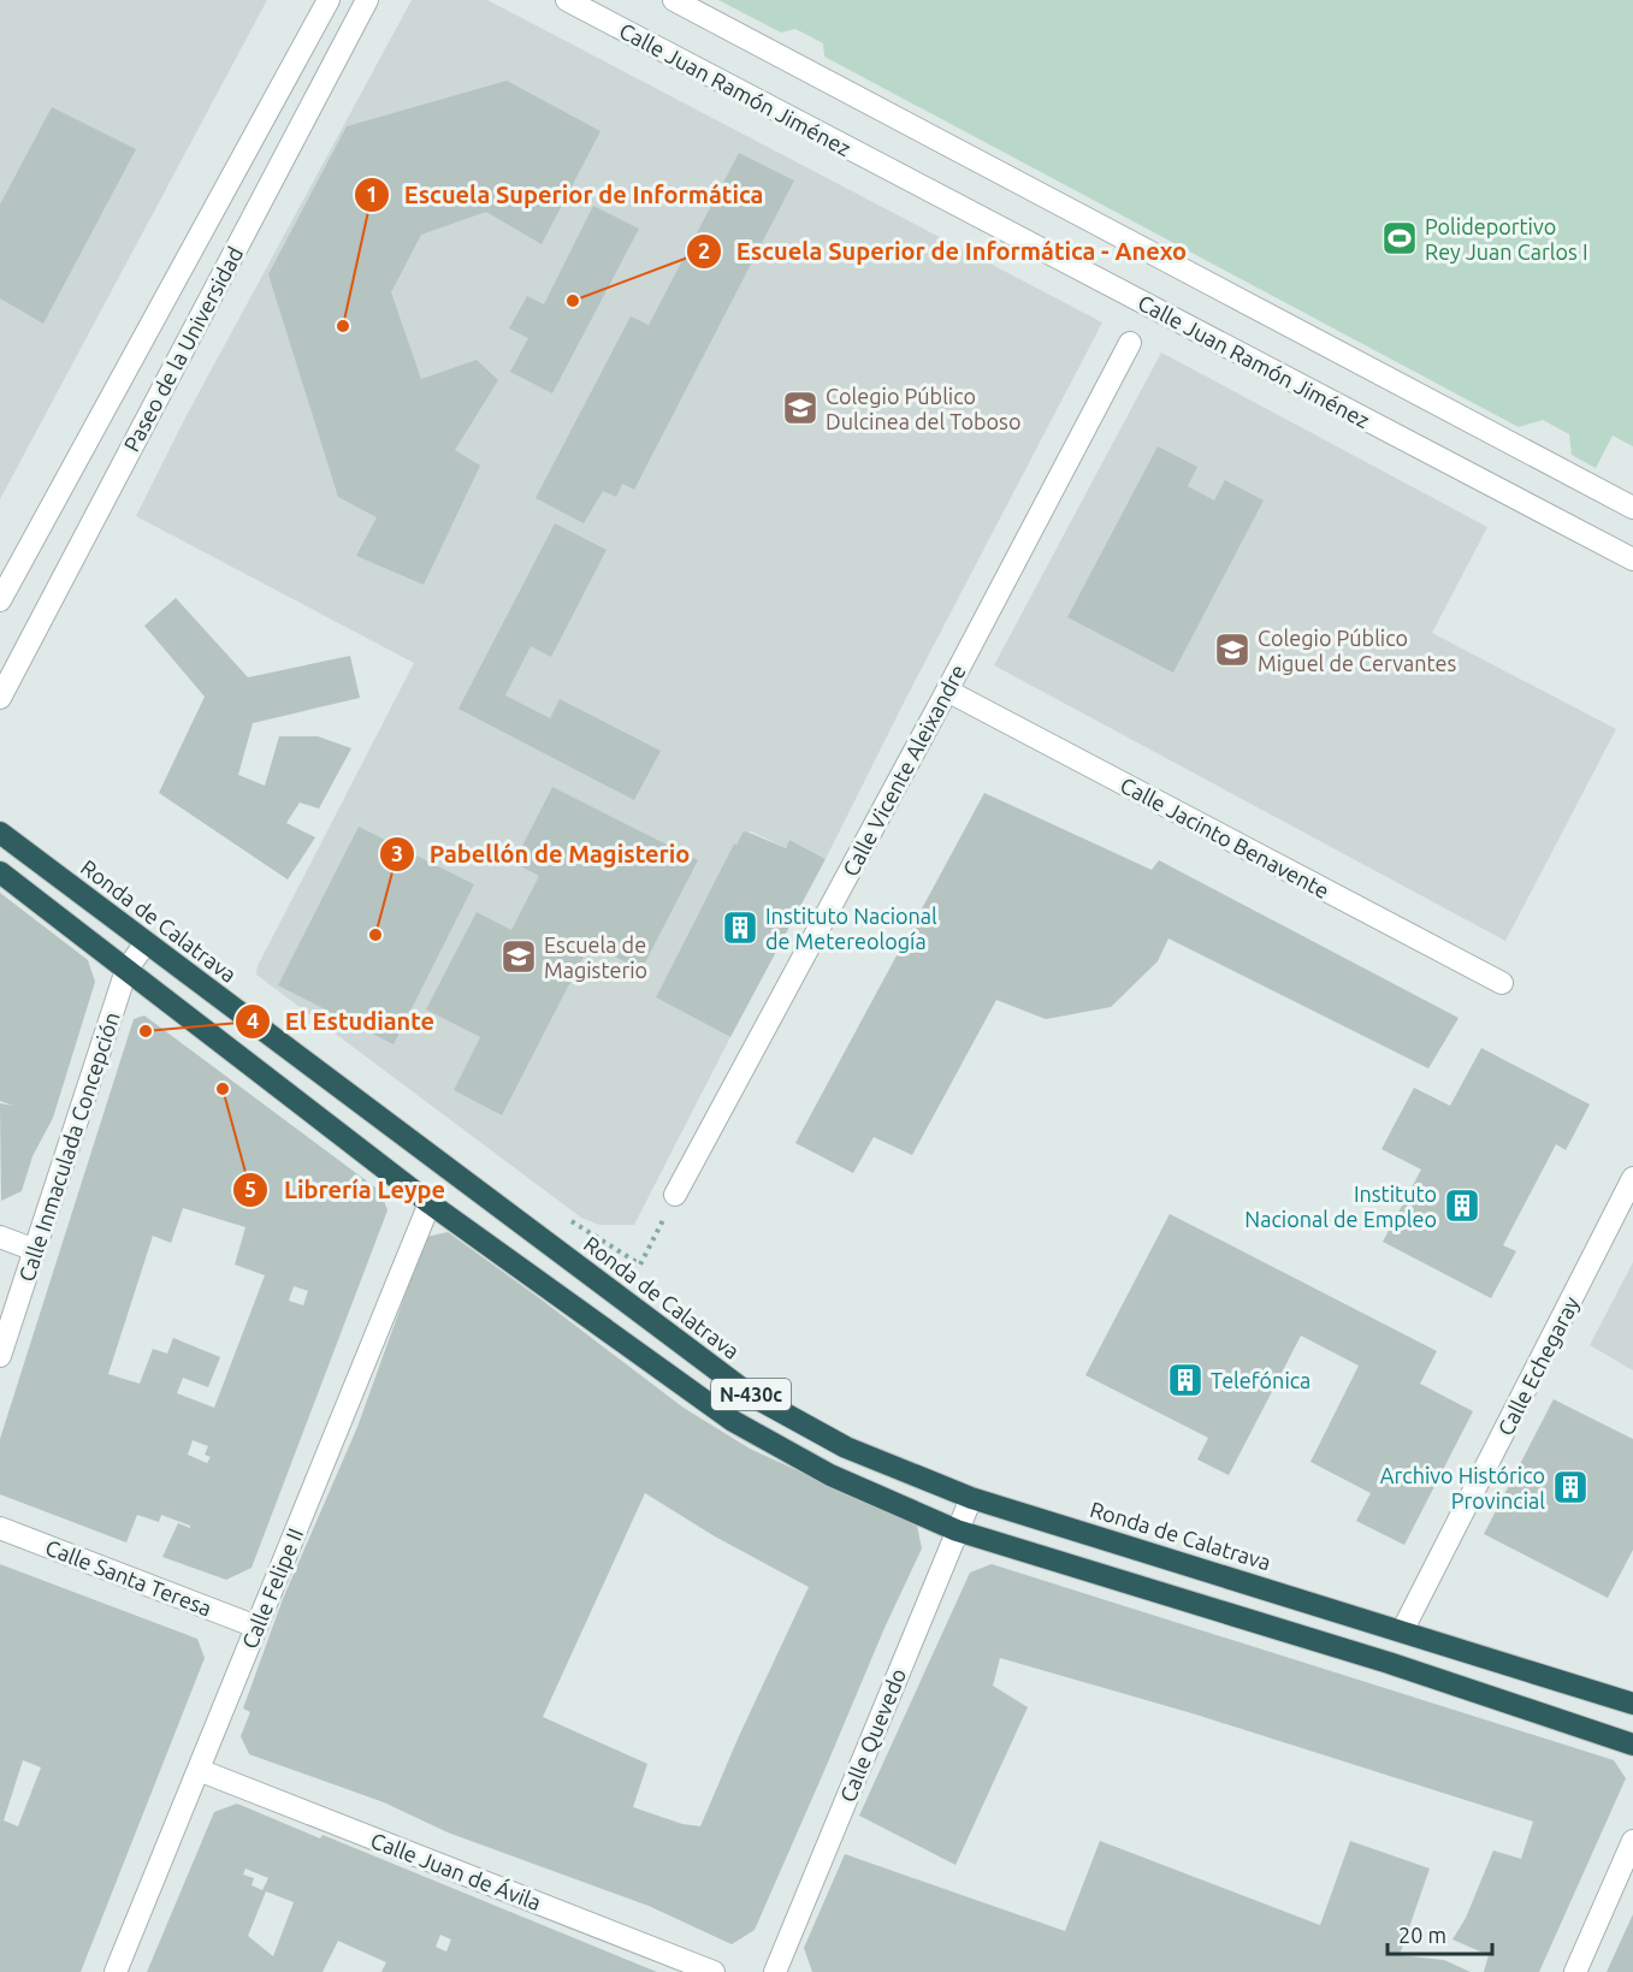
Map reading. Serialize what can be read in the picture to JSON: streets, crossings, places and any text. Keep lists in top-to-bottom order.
{
  "streets": {
    "highway": ["Ronda de Calatrava", "N-430c"],
    "street": [
      "Calle Juan Ramón Jiménez",
      "Paseo de la Universidad",
      "Calle Vicente Aleixandre",
      "Calle Jacinto Benavente",
      "Calle Inmaculada Concepción",
      "Calle Echegaray",
      "Calle Santa Teresa",
      "Calle Felipe II",
      "Calle Quevedo",
      "Calle Juan de Ávila"
    ]
  },
  "crossings": [
    ["Calle Vicente Aleixandre", "Calle Jacinto Benavente"],
    ["Ronda de Calatrava", "Calle Inmaculada Concepción"],
    ["Ronda de Calatrava", "Calle Echegaray"],
    ["Ronda de Calatrava", "Calle Quevedo"],
    ["Calle Inmaculada Concepción", "N-430c"],
    ["N-430c", "Calle Felipe II"],
    ["N-430c", "Calle Quevedo"],
    ["Calle Santa Teresa", "Calle Felipe II"],
    ["Calle Felipe II", "Calle Juan de Ávila"]
  ],
  "places": {
    "sports": ["Polideportivo Rey Juan Carlos I"],
    "other": [
      "Escuela Superior de Informática - Anexo",
      "Escuela Superior de Informática",
      "Pabellón de Magisterio",
      "El Estudiante",
      "Librería Leype"
    ],
    "school or university": ["Colegio Público Dulcinea del Toboso", "Colegio Público Miguel de Cervantes", "Escuela de Magisterio"],
    "building": [
      "Instituto Nacional de Metereología",
      "Instituto Nacional de Empleo",
      "Telefónica",
      "Archivo Histórico Provincial"
    ]
  },
  "scale_bar": "20 m"
}
